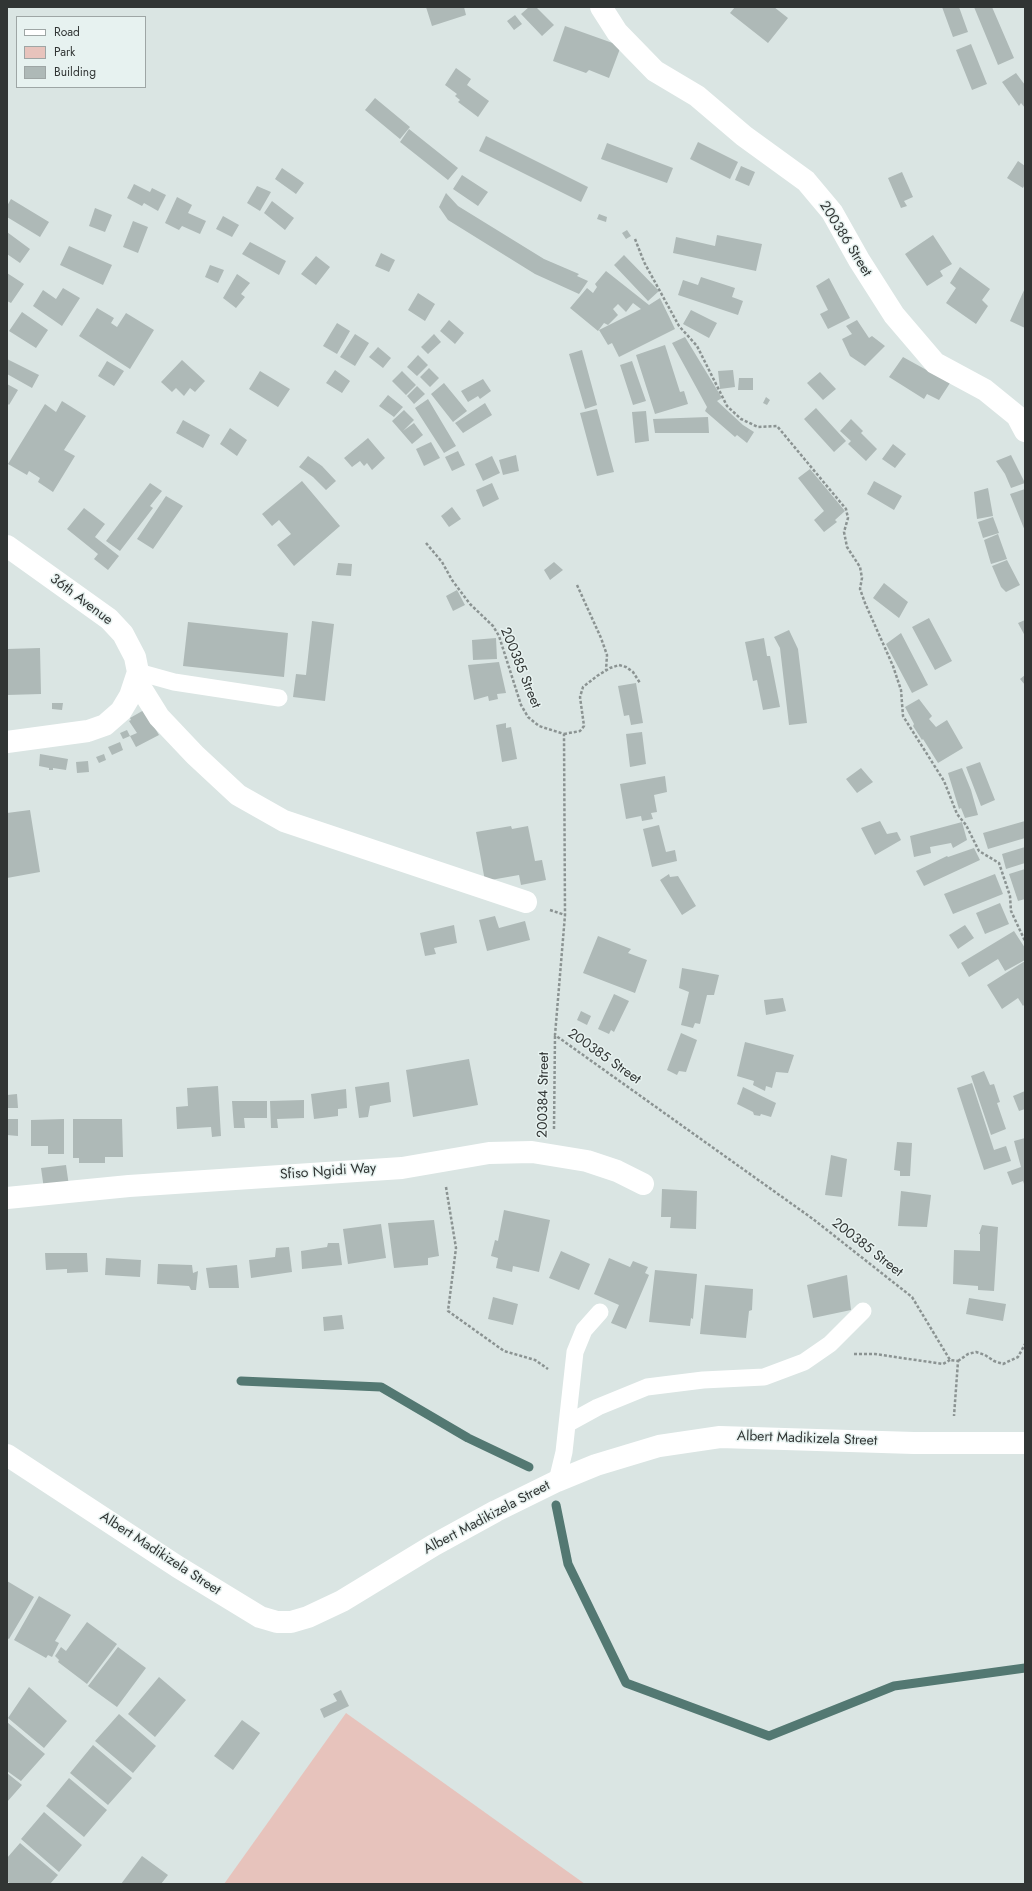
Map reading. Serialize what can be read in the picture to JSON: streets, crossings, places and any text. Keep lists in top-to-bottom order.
{
  "streets": {
    "street": [
      "200386 Street",
      "36th Avenue",
      "Sfiso Ngidi Way",
      "Albert Madikizela Street"
    ],
    "path": ["200385 Street", "200384 Street"]
  },
  "crossings": [
    ["200385 Street", "200384 Street"],
    ["200384 Street", "Sfiso Ngidi Way"]
  ],
  "legend": ["Road", "Park", "Building"]
}
